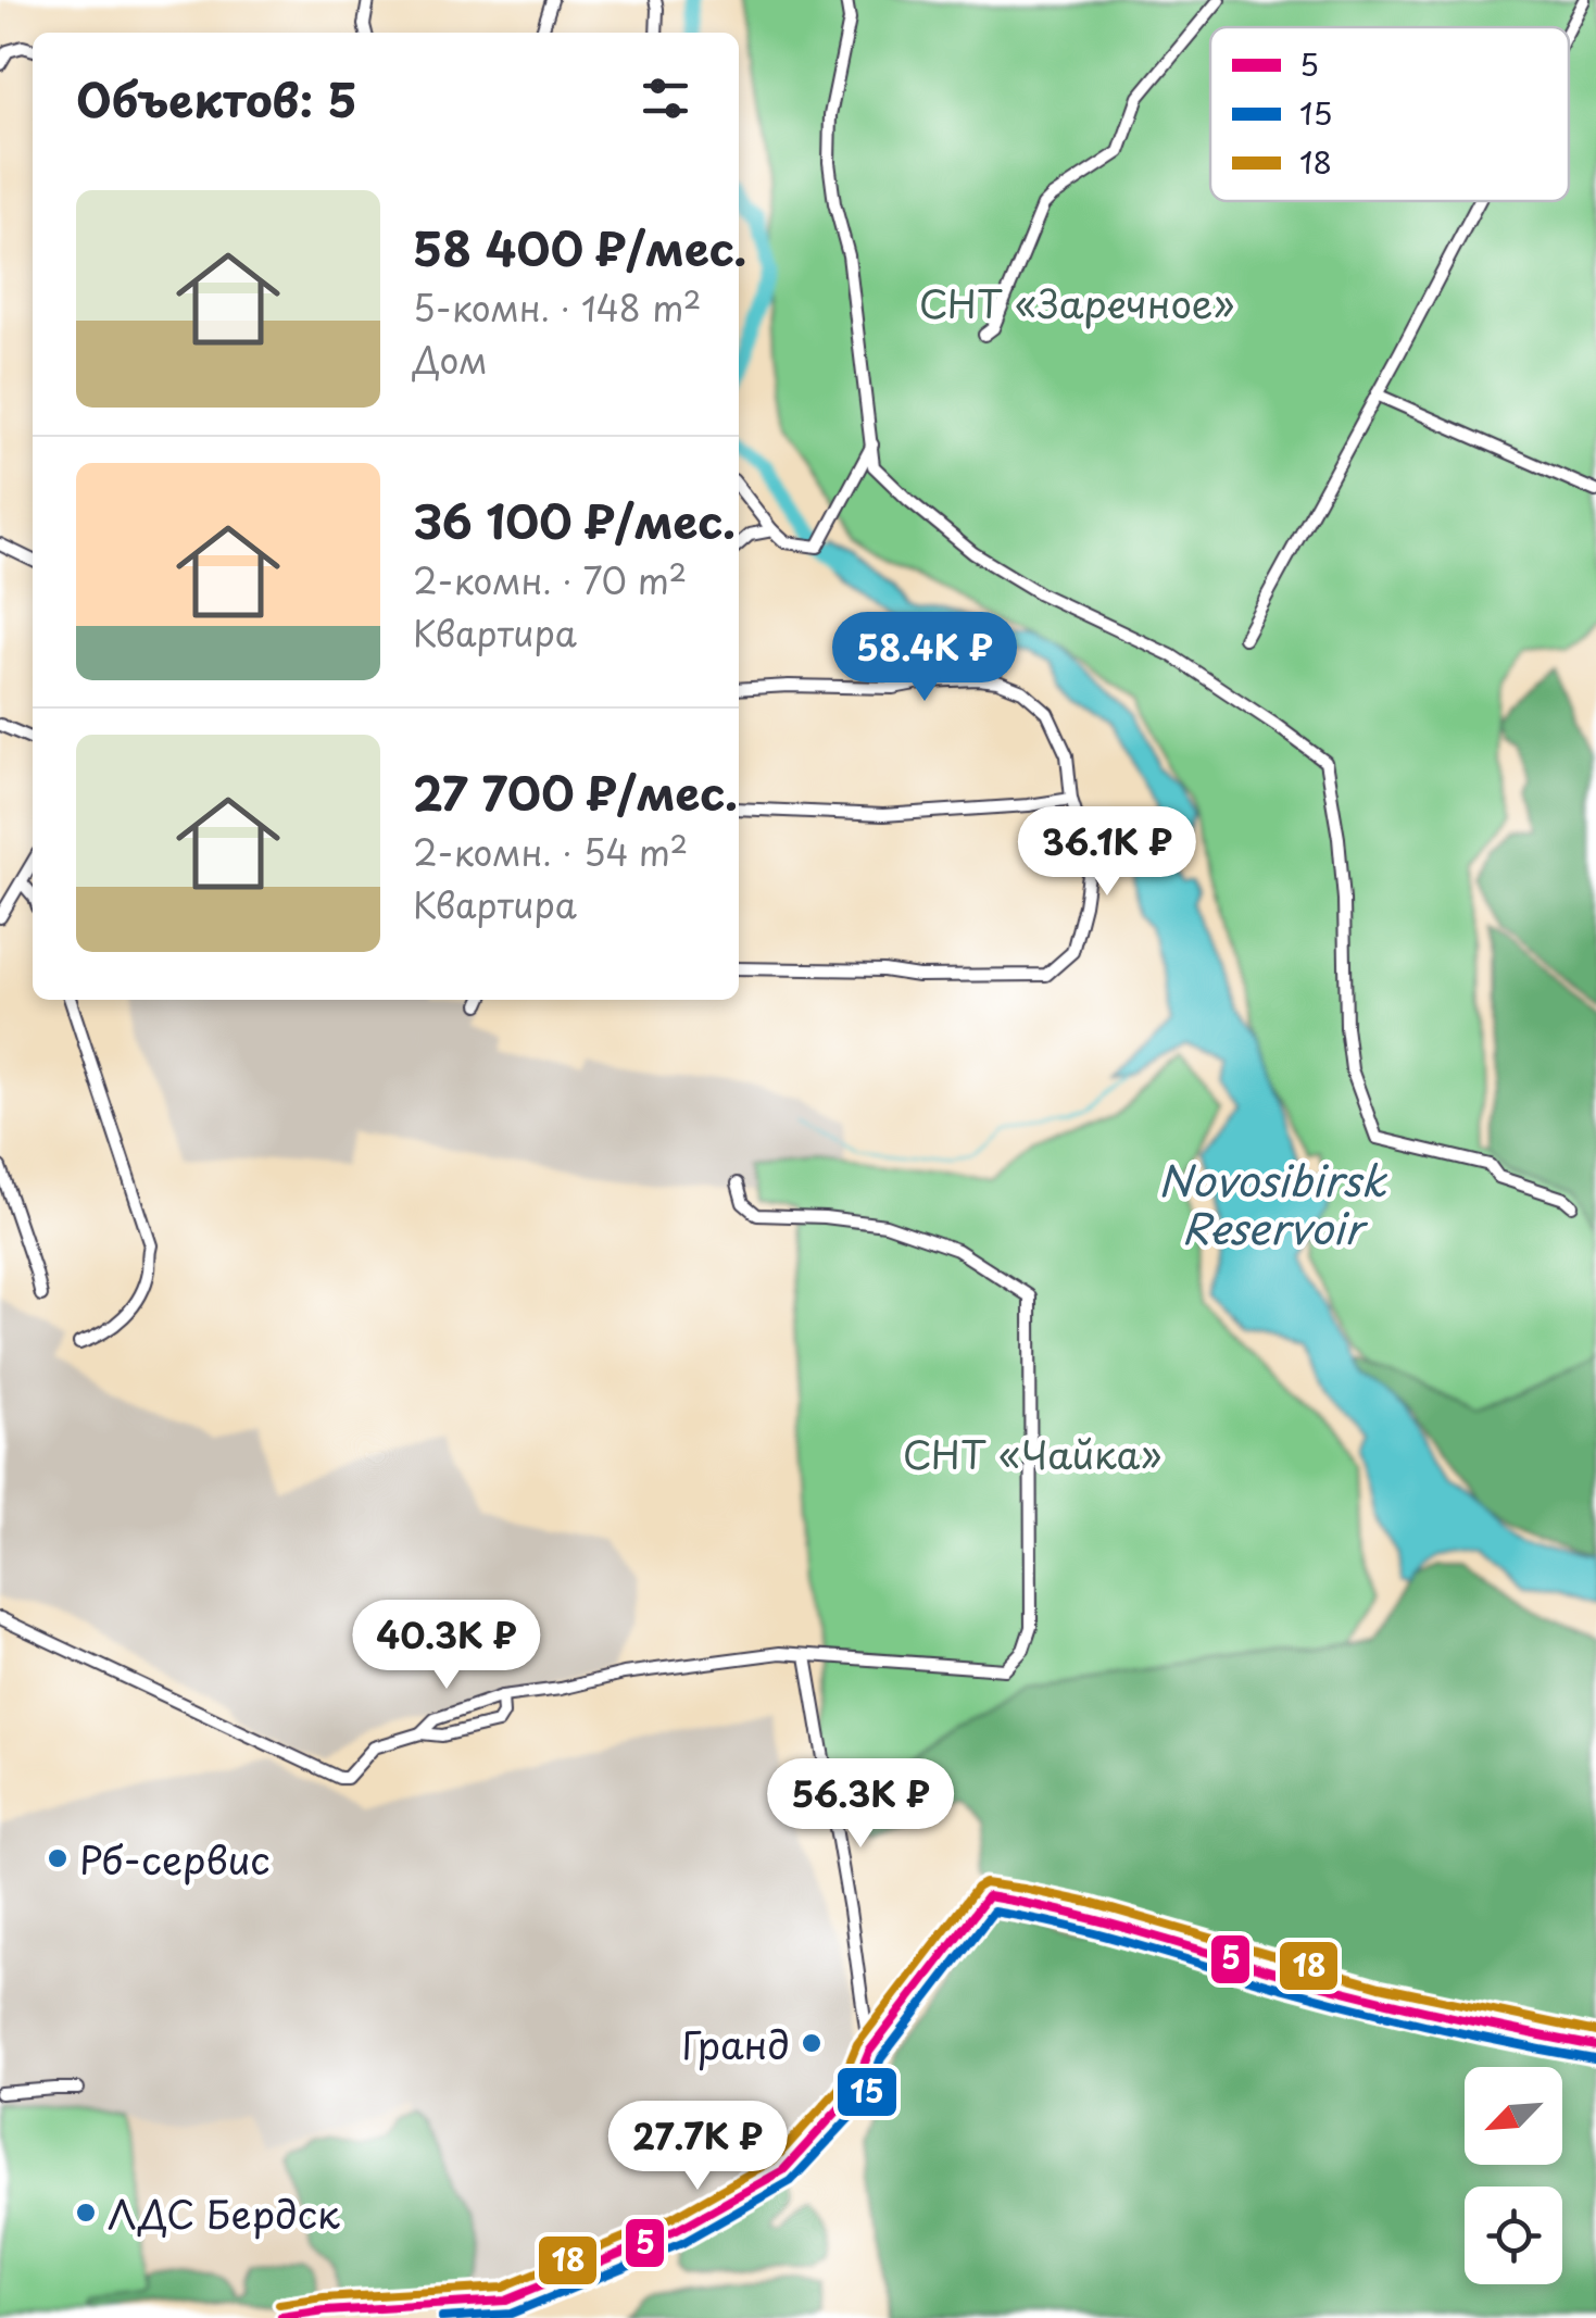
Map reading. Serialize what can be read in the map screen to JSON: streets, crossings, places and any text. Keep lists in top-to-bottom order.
{
  "water": ["Novosibirsk Reservoir"],
  "parks": ["СНТ «Заречное»", "СНТ «Чайка»"],
  "places": ["Рб-сервис", "Гранд", "ЛДС Бердск"],
  "lines": ["transit line 18", "transit line 5", "transit line 15"],
  "legend": ["5", "15", "18"],
  "north": "bottom left",
  "page": {
    "heading": "Объектов: 5",
    "list": [
      {
        "name": "58 400 ₽/мес.",
        "note": "5-комн. · 148 m² · Дом"
      },
      {
        "name": "36 100 ₽/мес.",
        "note": "2-комн. · 70 m² · Квартира"
      },
      {
        "name": "27 700 ₽/мес.",
        "note": "2-комн. · 54 m² · Квартира"
      }
    ],
    "price": [
      "58.4K ₽",
      "36.1K ₽",
      "40.3K ₽",
      "56.3K ₽",
      "27.7K ₽"
    ]
  }
}
